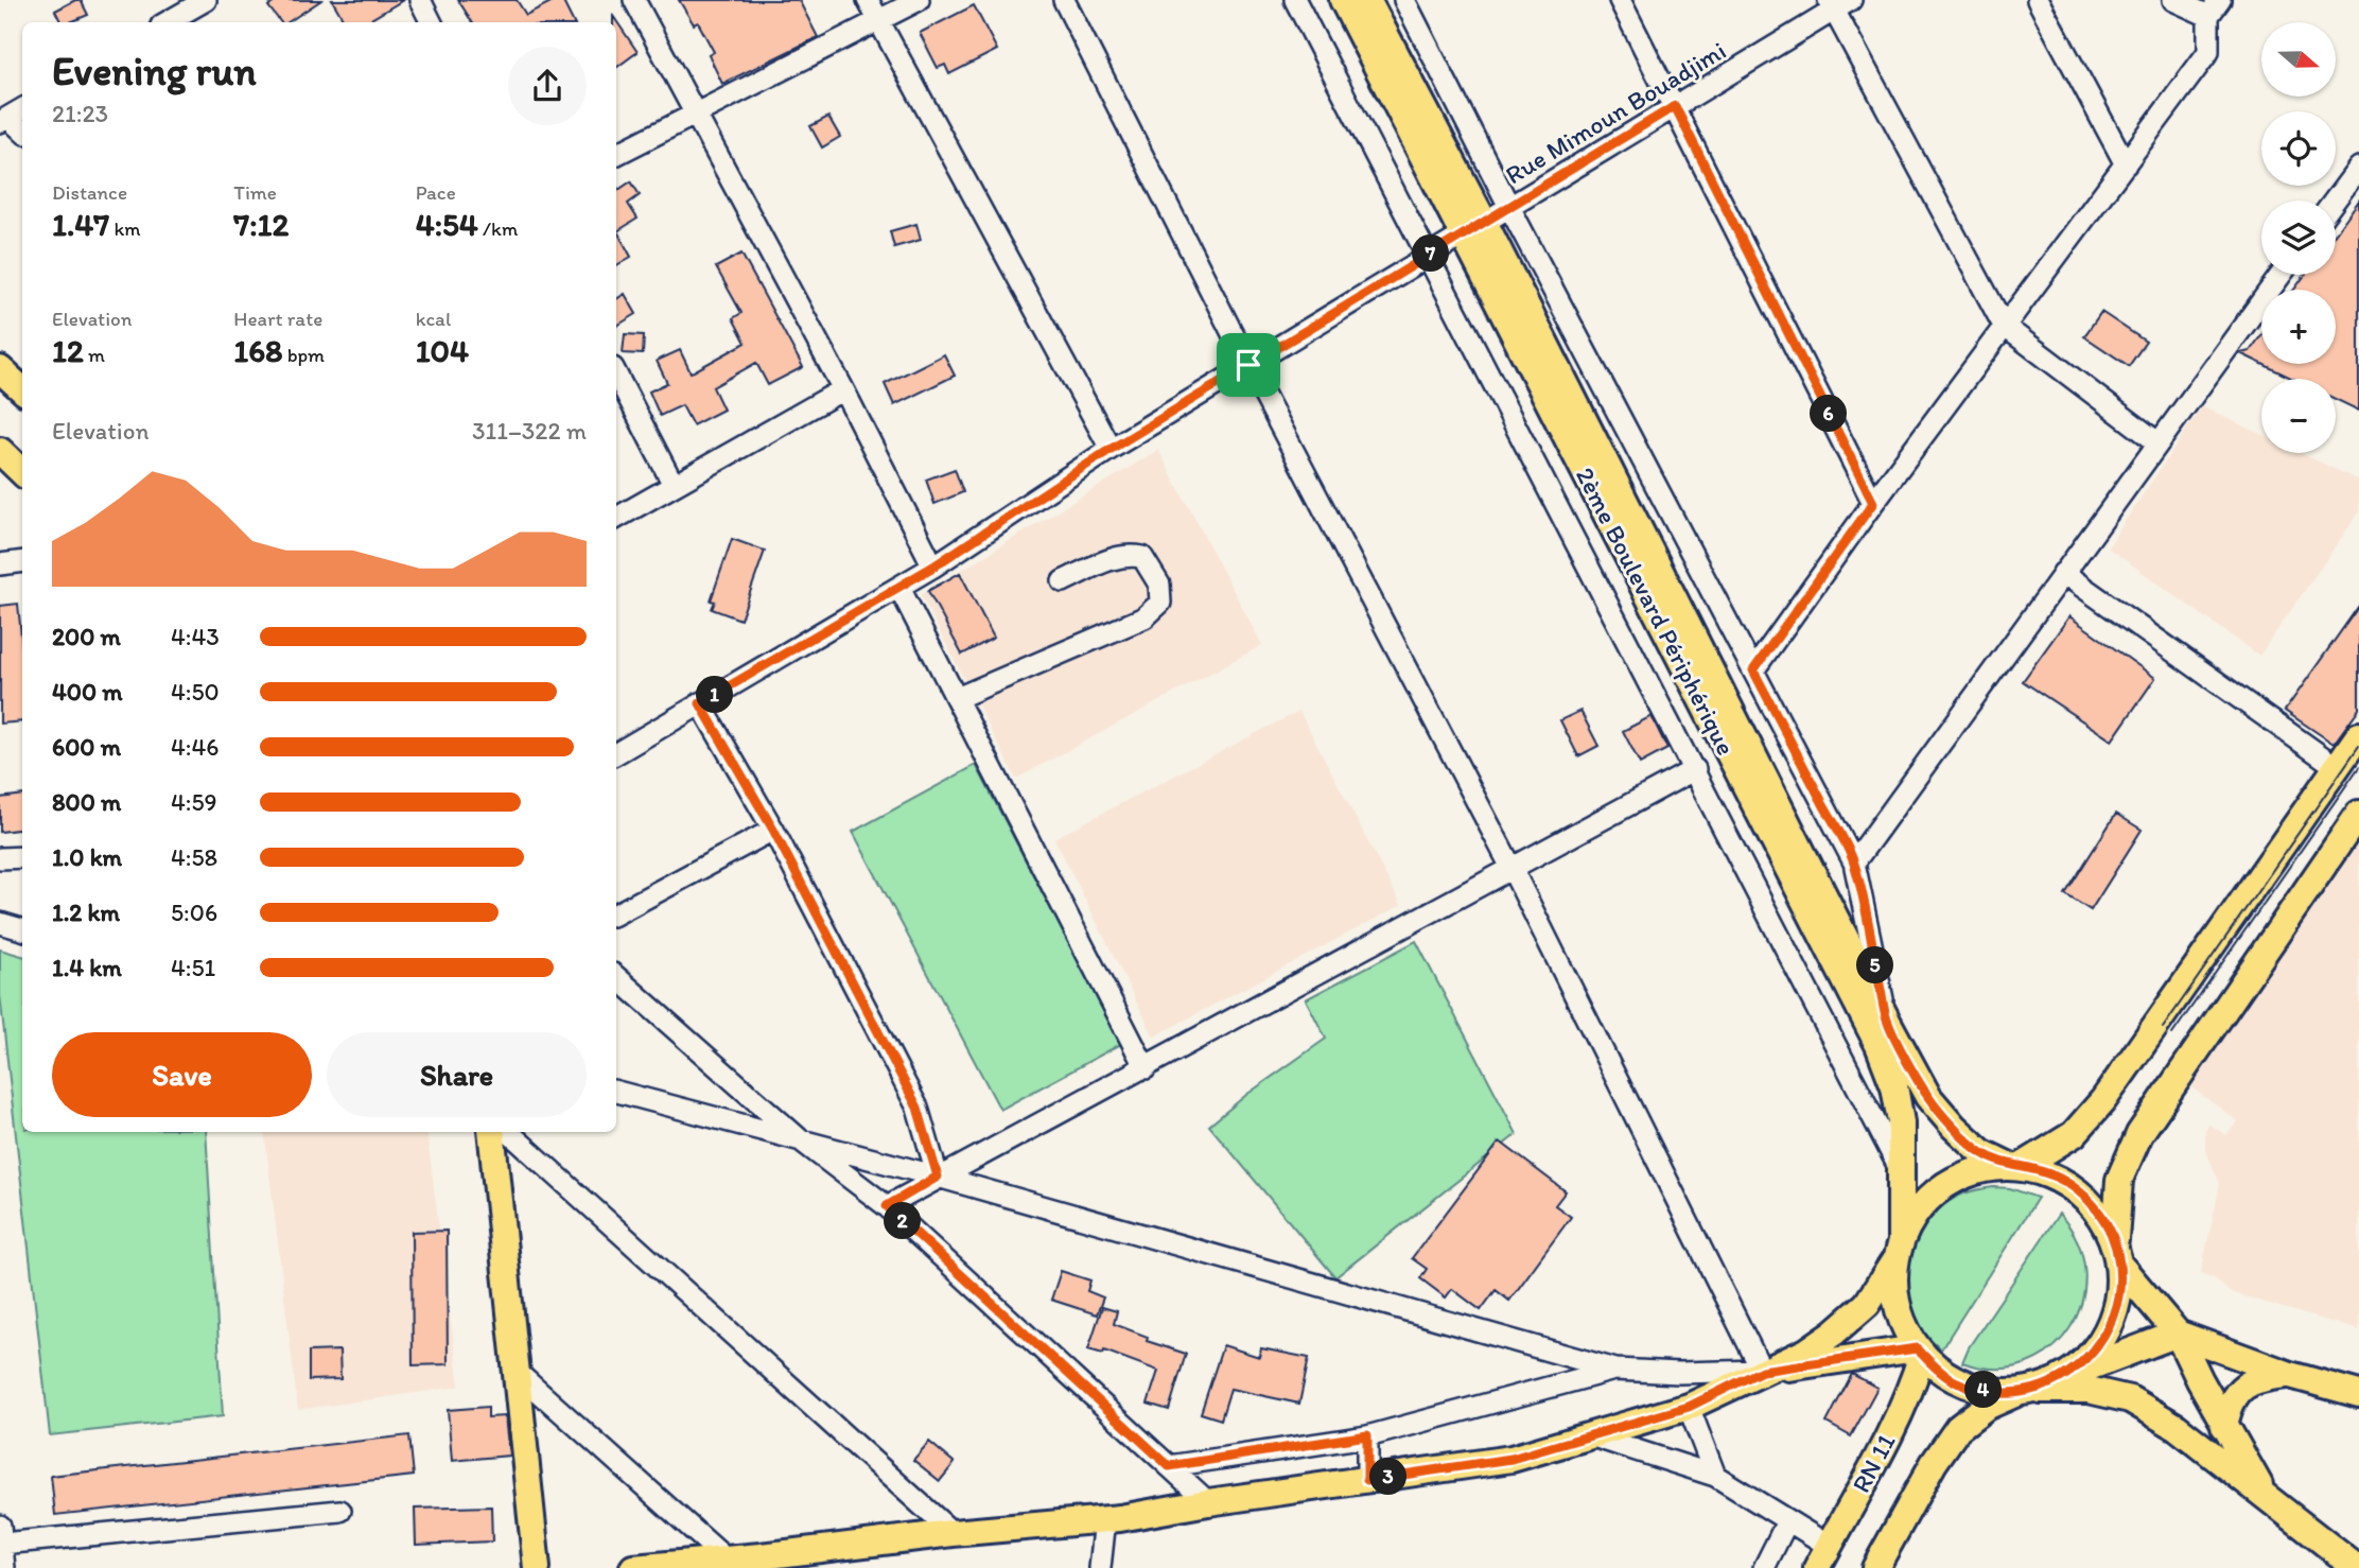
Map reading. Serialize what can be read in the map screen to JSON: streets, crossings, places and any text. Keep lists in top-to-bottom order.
{
  "streets": {
    "main road": ["2ème Boulevard Périphérique", "RN 11"],
    "street": ["Rue Mimoun Bouadjimi"]
  },
  "crossings": [
    ["Rue Mimoun Bouadjimi", "2ème Boulevard Périphérique"],
    ["2ème Boulevard Périphérique", "RN 11"]
  ],
  "north": "right",
  "page": {
    "map_buttons": ["+", "−"],
    "heading": ["Evening run", "21:23"],
    "stats": [
      ["Distance", "1.47 km"],
      ["Time", "7:12"],
      ["Pace", "4:54 /km"],
      ["Elevation", "12 m"],
      ["Heart rate", "168 bpm"],
      ["kcal", "104"]
    ],
    "pins": [
      "7",
      "6",
      "1",
      "5",
      "2",
      "4",
      "3"
    ],
    "chart": ["Elevation", "311–322 m"],
    "list": [
      {
        "name": "200 m",
        "note": "4:43"
      },
      {
        "name": "400 m",
        "note": "4:50"
      },
      {
        "name": "600 m",
        "note": "4:46"
      },
      {
        "name": "800 m",
        "note": "4:59"
      },
      {
        "name": "1.0 km",
        "note": "4:58"
      },
      {
        "name": "1.2 km",
        "note": "5:06"
      },
      {
        "name": "1.4 km",
        "note": "4:51"
      }
    ],
    "buttons": ["Save", "Share"]
  }
}
